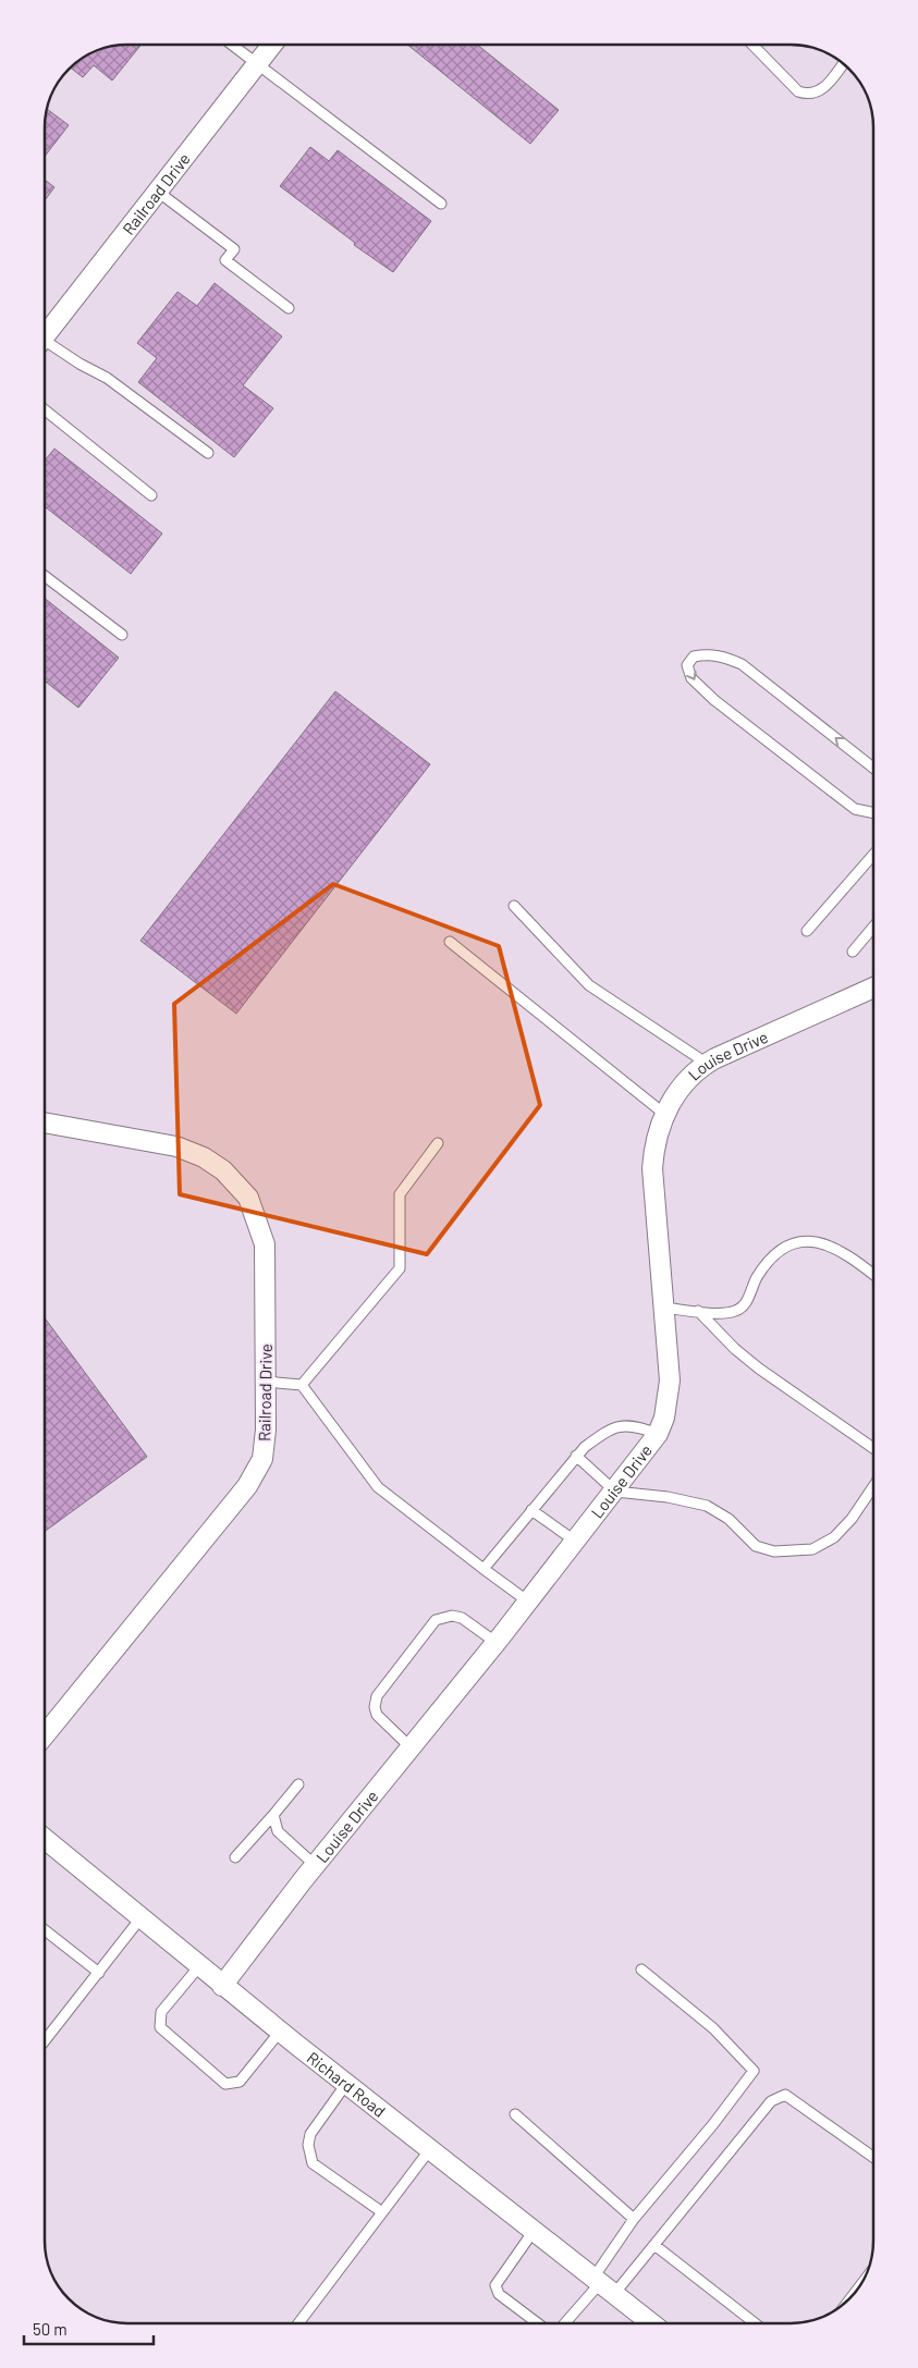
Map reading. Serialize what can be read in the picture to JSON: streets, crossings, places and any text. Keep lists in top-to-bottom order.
{
  "streets": {
    "street": ["Railroad Drive", "Louise Drive", "Richard Road"]
  },
  "crossings": [
    ["Louise Drive", "Richard Road"]
  ],
  "scale_bar": "50 m"
}
